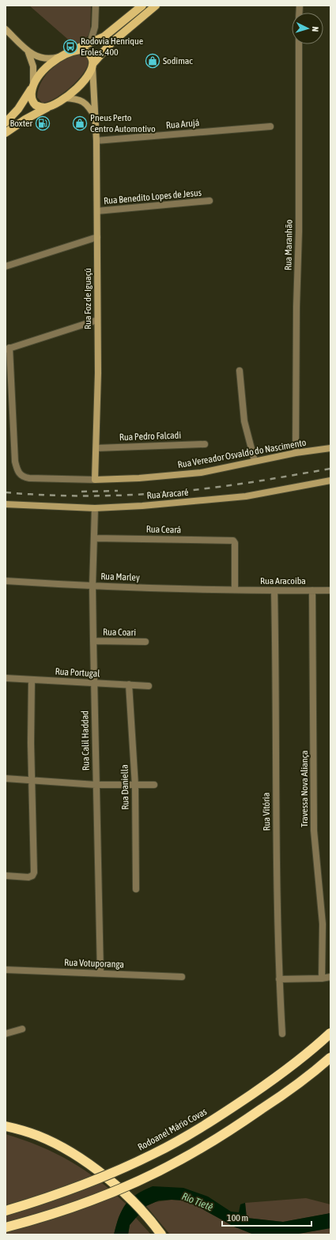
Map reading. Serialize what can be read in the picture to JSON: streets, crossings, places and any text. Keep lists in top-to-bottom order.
{
  "streets": {
    "highway": ["Rodoanel Mário Covas"],
    "street": [
      "Rua Arujá",
      "Rua Benedito Lopes de Jesus",
      "Rua Maranhão",
      "Rua Foz de Iguaçú",
      "Rua Pedro Falcadi",
      "Rua Vereador Osvaldo do Nascimento",
      "Rua Aracaré",
      "Rua Ceará",
      "Rua Marley",
      "Rua Aracoiba",
      "Rua Coari",
      "Rua Portugal",
      "Rua Calil Haddad",
      "Rua Daniella",
      "Travessa Nova Aliança",
      "Rua Vitória",
      "Rua Votuporanga"
    ]
  },
  "crossings": [
    ["Rua Arujá", "Rua Foz de Iguaçú"],
    ["Rua Benedito Lopes de Jesus", "Rua Foz de Iguaçú"],
    ["Rua Maranhão", "Rua Vereador Osvaldo do Nascimento"],
    ["Rua Foz de Iguaçú", "Rua Pedro Falcadi"],
    ["Rua Foz de Iguaçú", "Rua Vereador Osvaldo do Nascimento"],
    ["Rua Aracaré", "Rua Calil Haddad"],
    ["Rua Ceará", "Rua Marley"],
    ["Rua Ceará", "Rua Aracoiba"],
    ["Rua Ceará", "Rua Calil Haddad"],
    ["Rua Marley", "Rua Aracoiba"],
    ["Rua Marley", "Rua Calil Haddad"],
    ["Rua Aracoiba", "Travessa Nova Aliança"],
    ["Rua Aracoiba", "Rua Vitória"],
    ["Rua Coari", "Rua Calil Haddad"],
    ["Rua Portugal", "Rua Calil Haddad"],
    ["Rua Portugal", "Rua Daniella"],
    ["Rua Calil Haddad", "Rua Votuporanga"]
  ],
  "water": ["Rio Tietê"],
  "places": {
    "bus stop": ["Rodovia Henrique Eroles, 400"],
    "shop": ["Sodimac", "Pneus Perto Centro Automotivo"],
    "fuel station": ["Boxter"]
  },
  "scale_bar": "100 m",
  "north": "right"
}
